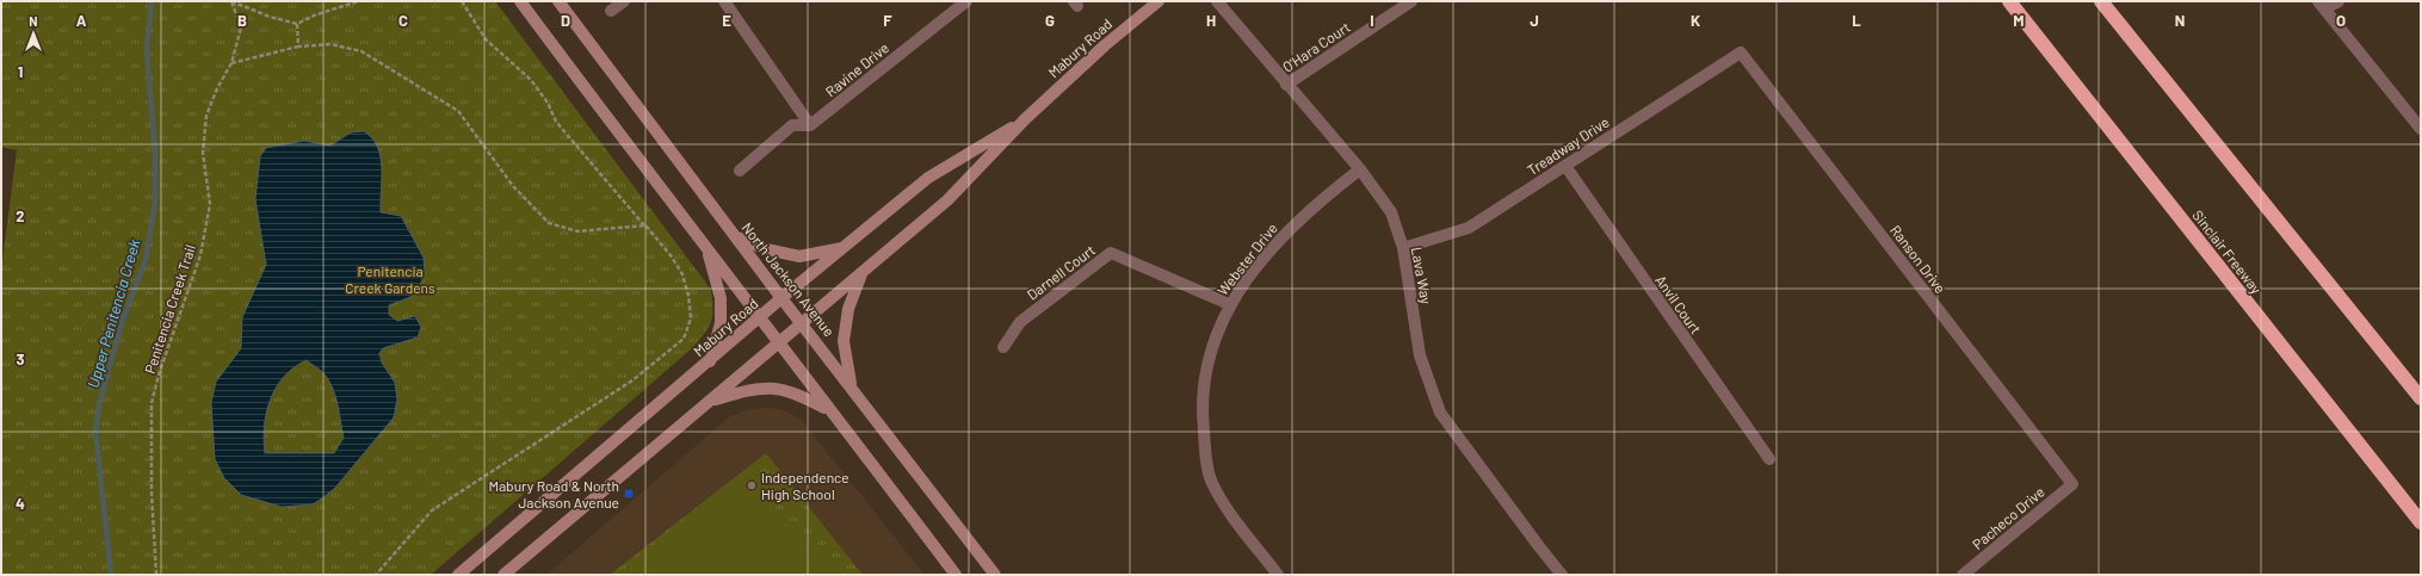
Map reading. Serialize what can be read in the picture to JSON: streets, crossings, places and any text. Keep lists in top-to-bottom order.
{
  "streets": {
    "highway": ["Sinclair Freeway"],
    "main road": ["Mabury Road", "North Jackson Avenue"],
    "street": [
      "O'Hara Court",
      "Ravine Drive",
      "Treadway Drive",
      "Webster Drive",
      "Ranson Drive",
      "Darnell Court",
      "Lava Way",
      "Anvil Court",
      "Pacheco Drive"
    ],
    "path": ["Penitencia Creek Trail"]
  },
  "crossings": [
    ["O'Hara Court", "Lava Way"],
    ["Mabury Road", "North Jackson Avenue"],
    ["Treadway Drive", "Ranson Drive"],
    ["Treadway Drive", "Lava Way"],
    ["Treadway Drive", "Anvil Court"],
    ["Webster Drive", "Darnell Court"],
    ["Webster Drive", "Lava Way"],
    ["Ranson Drive", "Pacheco Drive"]
  ],
  "water": ["Upper Penitencia Creek"],
  "parks": ["Penitencia Creek Gardens"],
  "places": {
    "other": ["Independence High School"],
    "transit": ["Mabury Road & North Jackson Avenue"]
  },
  "north": "top",
  "grid": {
    "columns": [
      "A",
      "B",
      "C",
      "D",
      "E",
      "F",
      "G",
      "H",
      "I",
      "J",
      "K",
      "L",
      "M",
      "N",
      "O"
    ],
    "rows": [
      "1",
      "2",
      "3",
      "4"
    ]
  }
}
